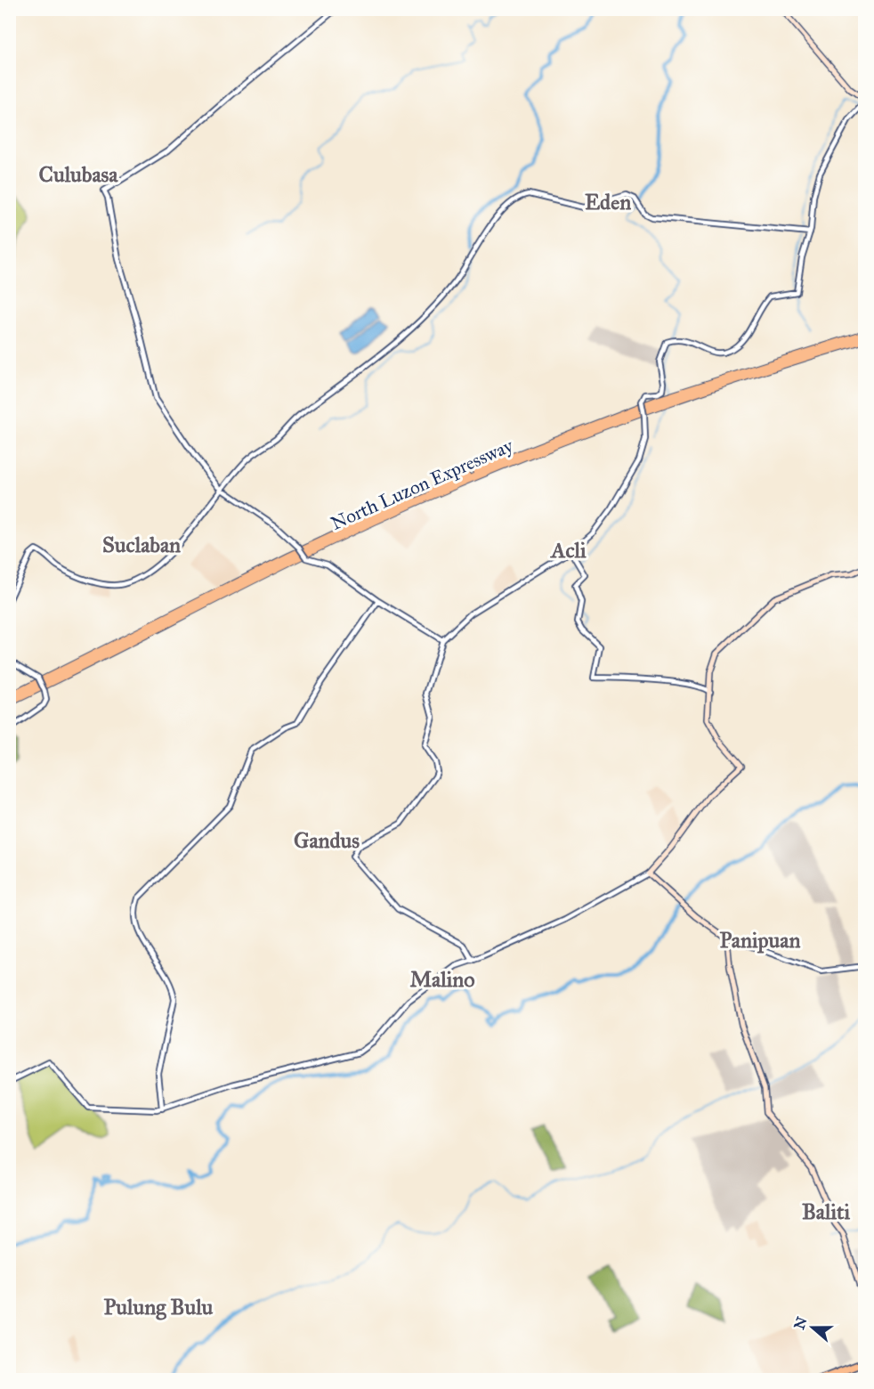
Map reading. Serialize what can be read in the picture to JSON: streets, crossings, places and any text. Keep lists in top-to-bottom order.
{
  "streets": {
    "highway": ["North Luzon Expressway"]
  },
  "districts": [
    "Culubasa",
    "Eden",
    "Suclaban",
    "Acli",
    "Gandus",
    "Panipuan",
    "Malino",
    "Baliti",
    "Pulung Bulu"
  ],
  "north": "left"
}
